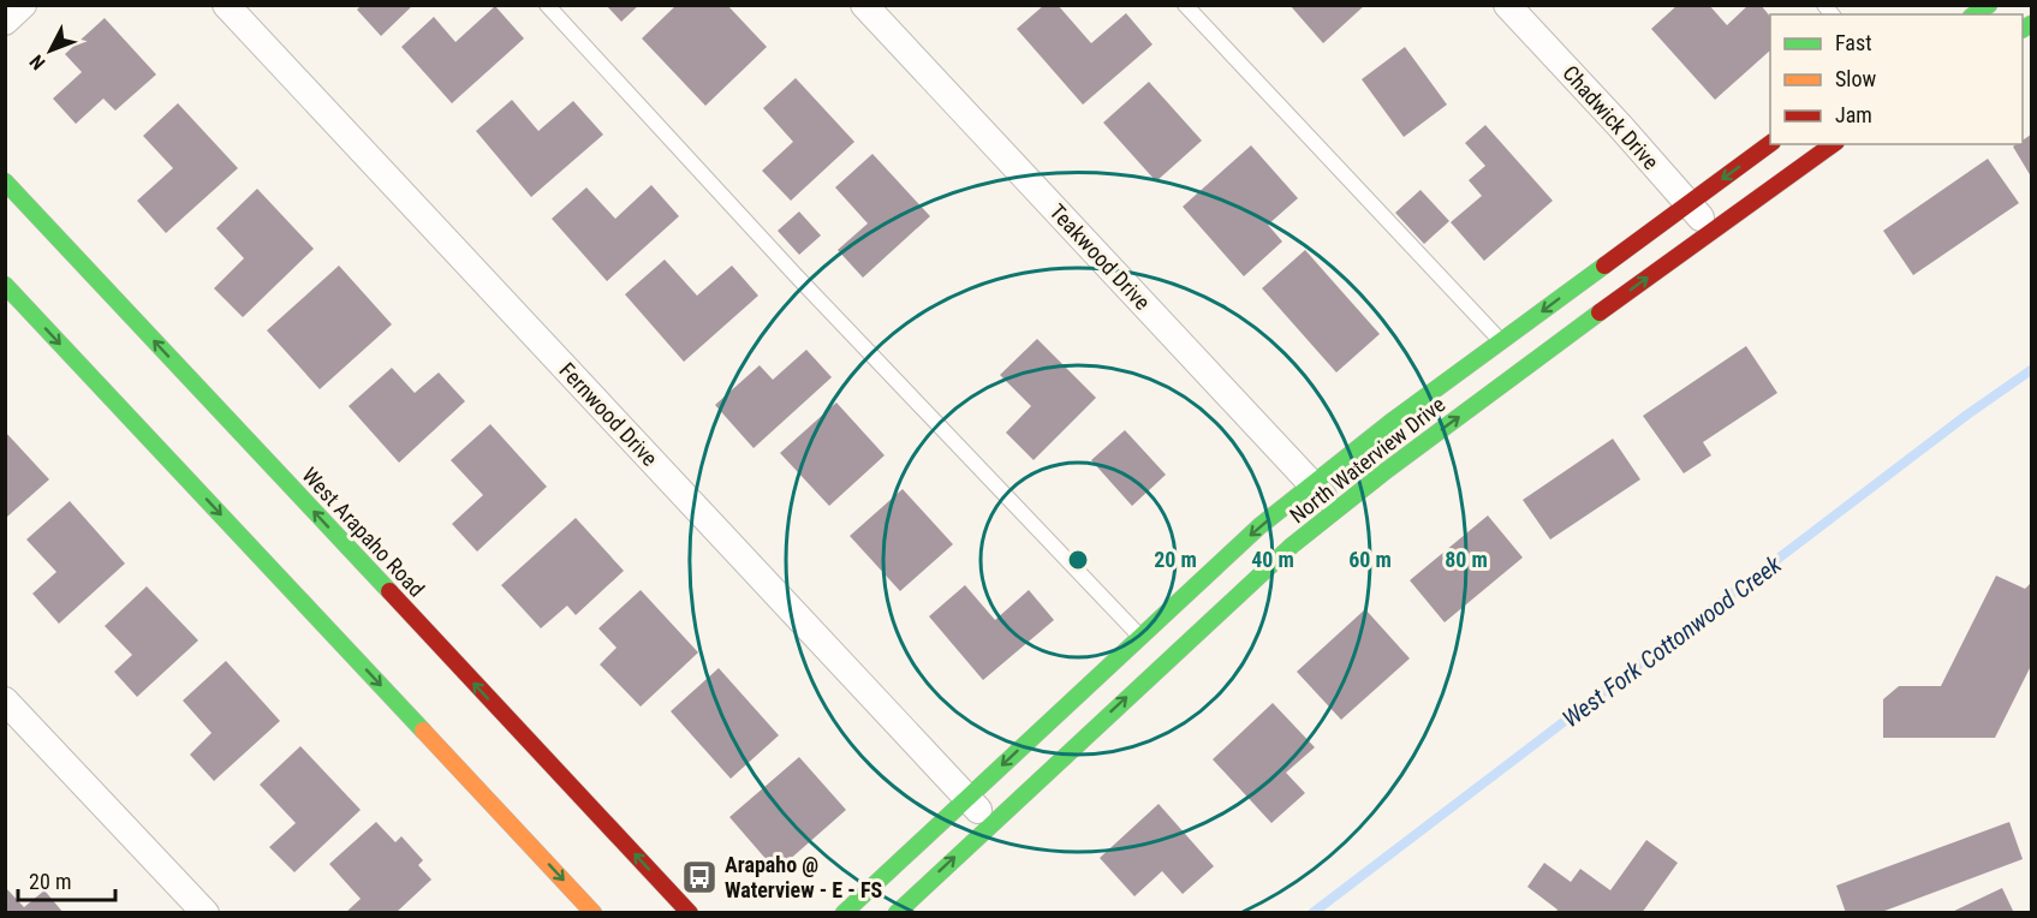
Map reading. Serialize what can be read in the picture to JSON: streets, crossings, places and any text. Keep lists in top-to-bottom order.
{
  "streets": {
    "street": [
      "Chadwick Drive",
      "Teakwood Drive",
      "Fernwood Drive",
      "North Waterview Drive",
      "West Arapaho Road"
    ]
  },
  "crossings": [
    ["Chadwick Drive", "North Waterview Drive"],
    ["Teakwood Drive", "North Waterview Drive"],
    ["Fernwood Drive", "North Waterview Drive"]
  ],
  "water": ["West Fork Cottonwood Creek"],
  "places": {
    "bus stop": ["Arapaho @ Waterview - E - FS"]
  },
  "legend": ["Fast", "Slow", "Jam"],
  "scale_bar": "20 m",
  "north": "bottom left",
  "rings": [
    "20 m",
    "40 m",
    "60 m",
    "80 m"
  ]
}
